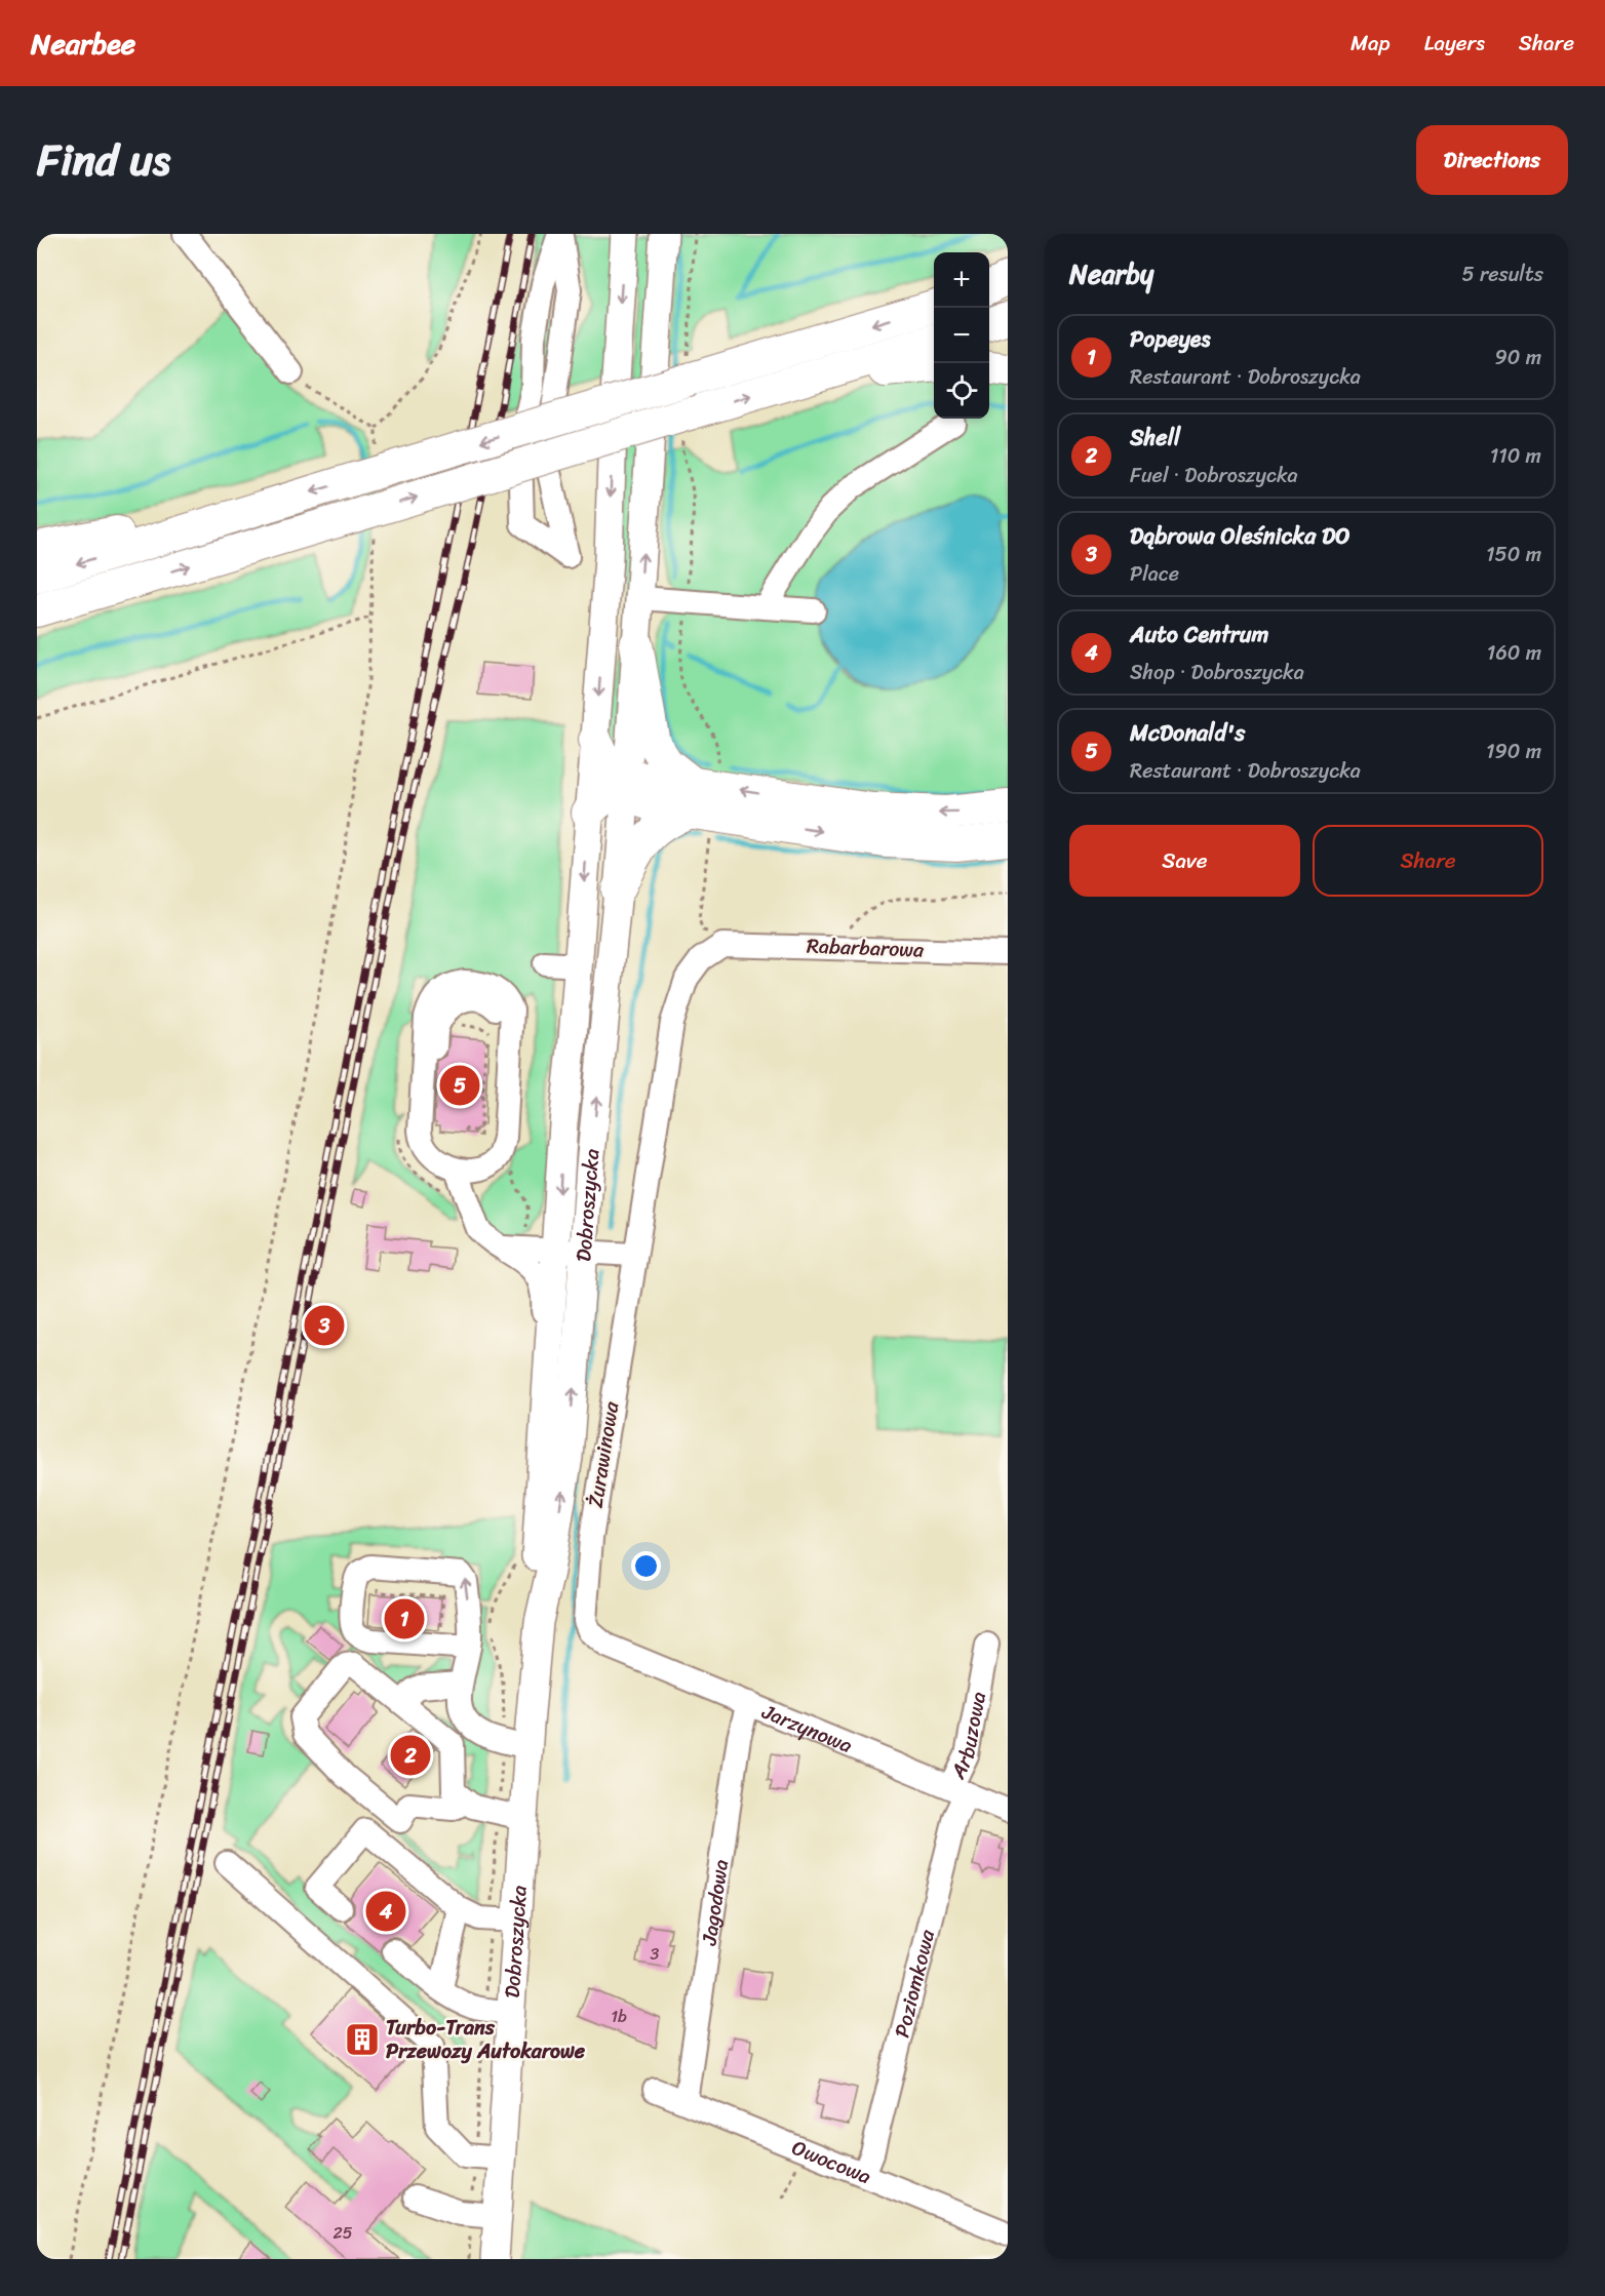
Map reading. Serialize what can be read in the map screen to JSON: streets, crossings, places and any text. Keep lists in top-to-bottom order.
{
  "streets": {
    "main road": ["Dobroszycka"],
    "street": [
      "Rabarbarowa",
      "Żurawinowa",
      "Jarzynowa",
      "Arbuzowa",
      "Jagodowa",
      "Poziomkowa",
      "Owocowa"
    ]
  },
  "crossings": [
    ["Rabarbarowa", "Żurawinowa"],
    ["Żurawinowa", "Jarzynowa"],
    ["Jarzynowa", "Arbuzowa"],
    ["Jarzynowa", "Jagodowa"],
    ["Jarzynowa", "Poziomkowa"],
    ["Arbuzowa", "Poziomkowa"],
    ["Jagodowa", "Owocowa"],
    ["Poziomkowa", "Owocowa"]
  ],
  "places": {
    "building": ["Turbo-Trans Przewozy Autokarowe"]
  },
  "house_numbers": ["3", "1b", "25"],
  "page": {
    "header": "Nearbee",
    "nav": ["Map", "Layers", "Share"],
    "title": "Find us",
    "buttons": [
      "Directions",
      ["Save", "Share"]
    ],
    "heading": ["Nearby", "5 results"],
    "map_buttons": ["+", "−"],
    "list": [
      {
        "mark": "1",
        "name": "Popeyes",
        "note": "Restaurant · Dobroszycka",
        "value": "90 m"
      },
      {
        "mark": "2",
        "name": "Shell",
        "note": "Fuel · Dobroszycka",
        "value": "110 m"
      },
      {
        "mark": "3",
        "name": "Dąbrowa Oleśnicka DO",
        "note": "Place",
        "value": "150 m"
      },
      {
        "mark": "4",
        "name": "Auto Centrum",
        "note": "Shop · Dobroszycka",
        "value": "160 m"
      },
      {
        "mark": "5",
        "name": "McDonald's",
        "note": "Restaurant · Dobroszycka",
        "value": "190 m"
      }
    ],
    "pins": [
      "5",
      "3",
      "1",
      "2",
      "4"
    ]
  }
}
